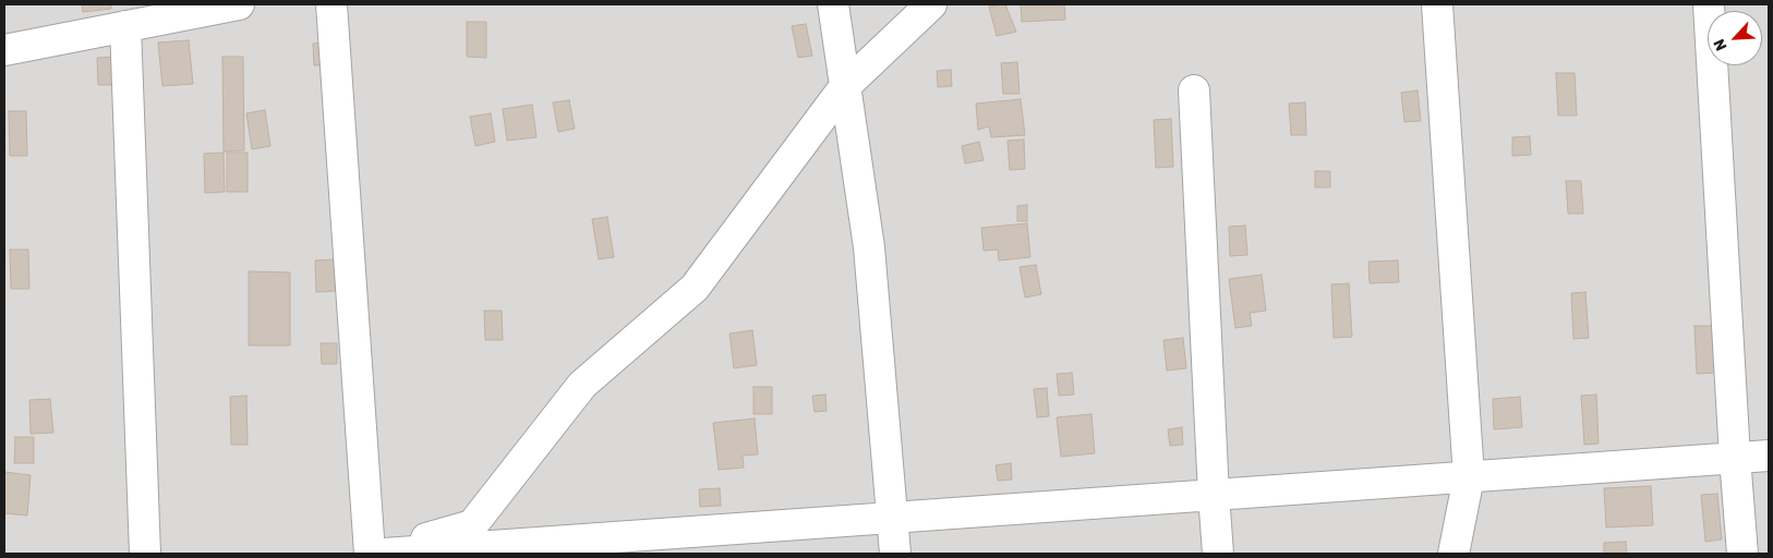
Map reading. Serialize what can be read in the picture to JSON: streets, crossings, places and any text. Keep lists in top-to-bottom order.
{
  "north": "bottom left"
}
